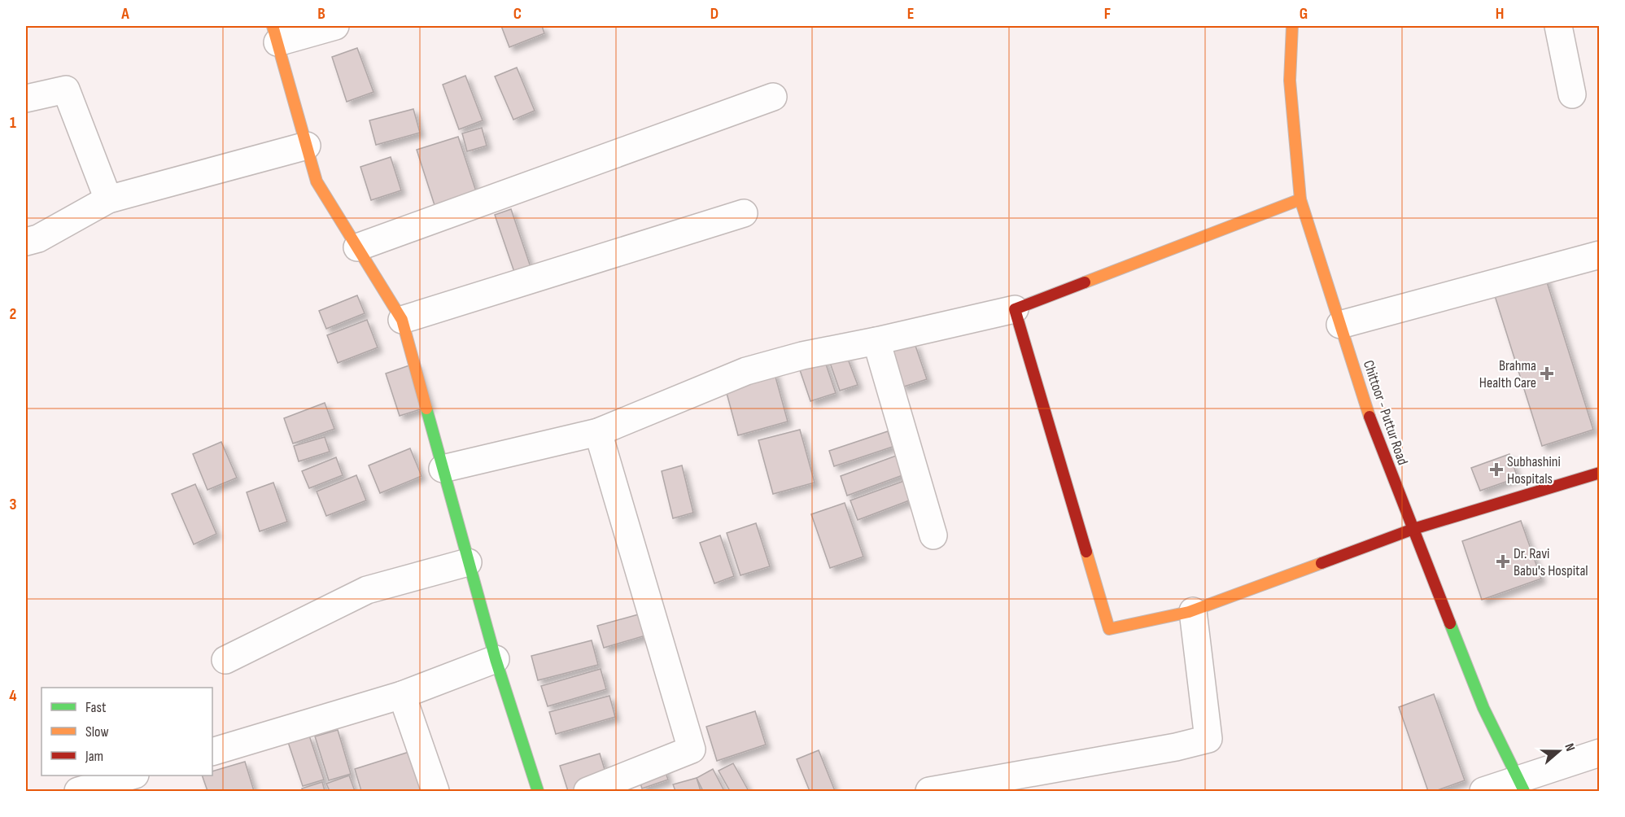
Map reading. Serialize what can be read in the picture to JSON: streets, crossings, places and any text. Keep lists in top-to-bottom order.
{
  "streets": {
    "street": ["Chittoor - Puttur Road"]
  },
  "places": {
    "health": ["Brahma Health Care", "Subhashini Hospitals", "Dr. Ravi Babu's Hospital"]
  },
  "legend": ["Fast", "Slow", "Jam"],
  "north": "right",
  "grid": {
    "columns": [
      "A",
      "B",
      "C",
      "D",
      "E",
      "F",
      "G",
      "H"
    ],
    "rows": [
      "1",
      "2",
      "3",
      "4"
    ]
  }
}
